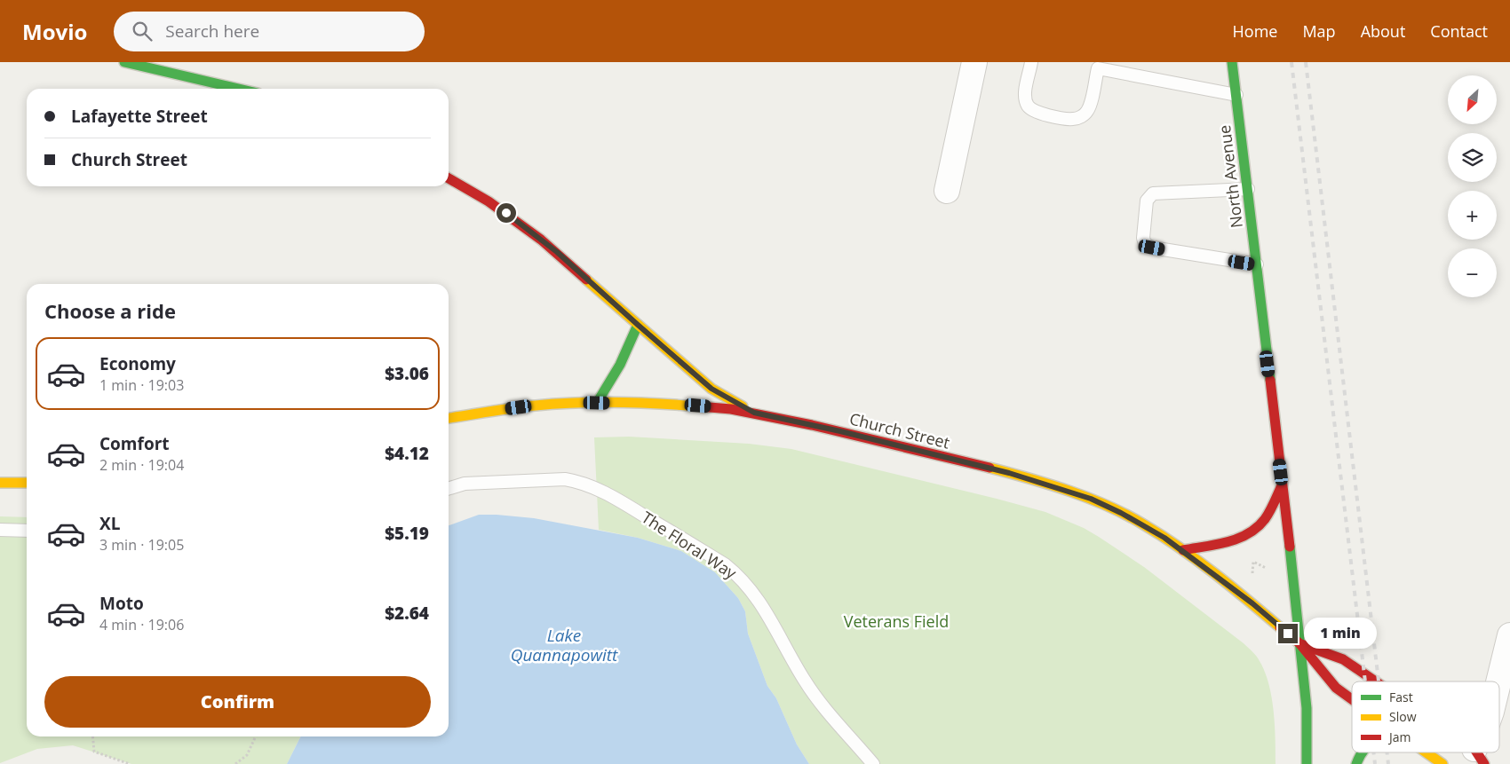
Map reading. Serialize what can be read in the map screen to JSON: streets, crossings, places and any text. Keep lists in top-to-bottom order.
{
  "streets": {
    "main road": ["North Avenue", "Church Street"],
    "lane": ["The Floral Way"]
  },
  "crossings": [
    ["North Avenue", "Church Street"]
  ],
  "water": ["Lake Quannapowitt"],
  "parks": ["Veterans Field"],
  "legend": ["Fast", "Slow", "Jam"],
  "north": "bottom left",
  "page": {
    "header": "Movio",
    "search": "Search here",
    "nav": [
      "Home",
      "Map",
      "About",
      "Contact"
    ],
    "map_buttons": ["+", "−"],
    "banner": ["Lafayette Street", "Church Street"],
    "heading": "Choose a ride",
    "list": [
      {
        "name": "Economy",
        "note": "1 min · 19:03",
        "value": "$3.06"
      },
      {
        "name": "Comfort",
        "note": "2 min · 19:04",
        "value": "$4.12"
      },
      {
        "name": "XL",
        "note": "3 min · 19:05",
        "value": "$5.19"
      },
      {
        "name": "Moto",
        "note": "4 min · 19:06",
        "value": "$2.64"
      }
    ],
    "bubble": "1 min",
    "buttons": "Confirm"
  }
}
